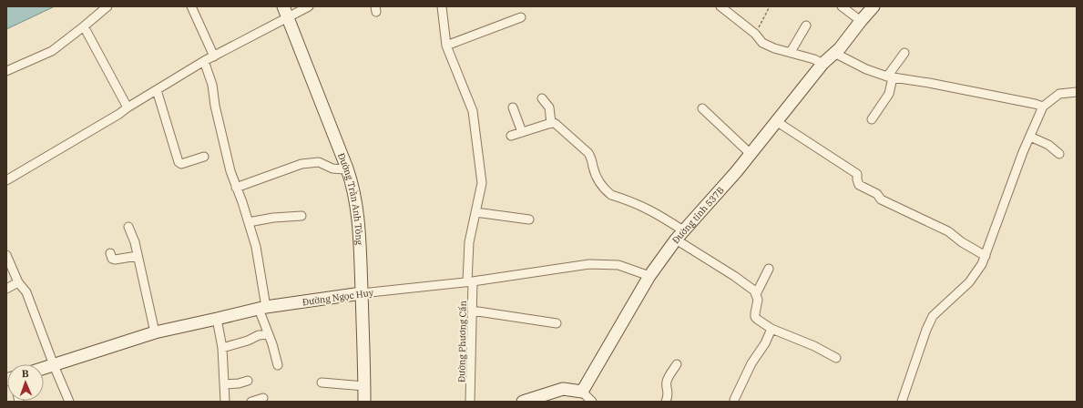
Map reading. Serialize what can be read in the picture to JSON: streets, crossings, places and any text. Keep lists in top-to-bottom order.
{
  "streets": {
    "main road": ["Đường Trần Anh Tông", "Đường tỉnh 537B", "Đường Ngọc Huy"],
    "street": ["Đường Phương Cấn"]
  },
  "crossings": [
    ["Đường Trần Anh Tông", "Đường Ngọc Huy"],
    ["Đường tỉnh 537B", "Đường Ngọc Huy"],
    ["Đường Ngọc Huy", "Đường Phương Cấn"]
  ],
  "north": "top"
}
